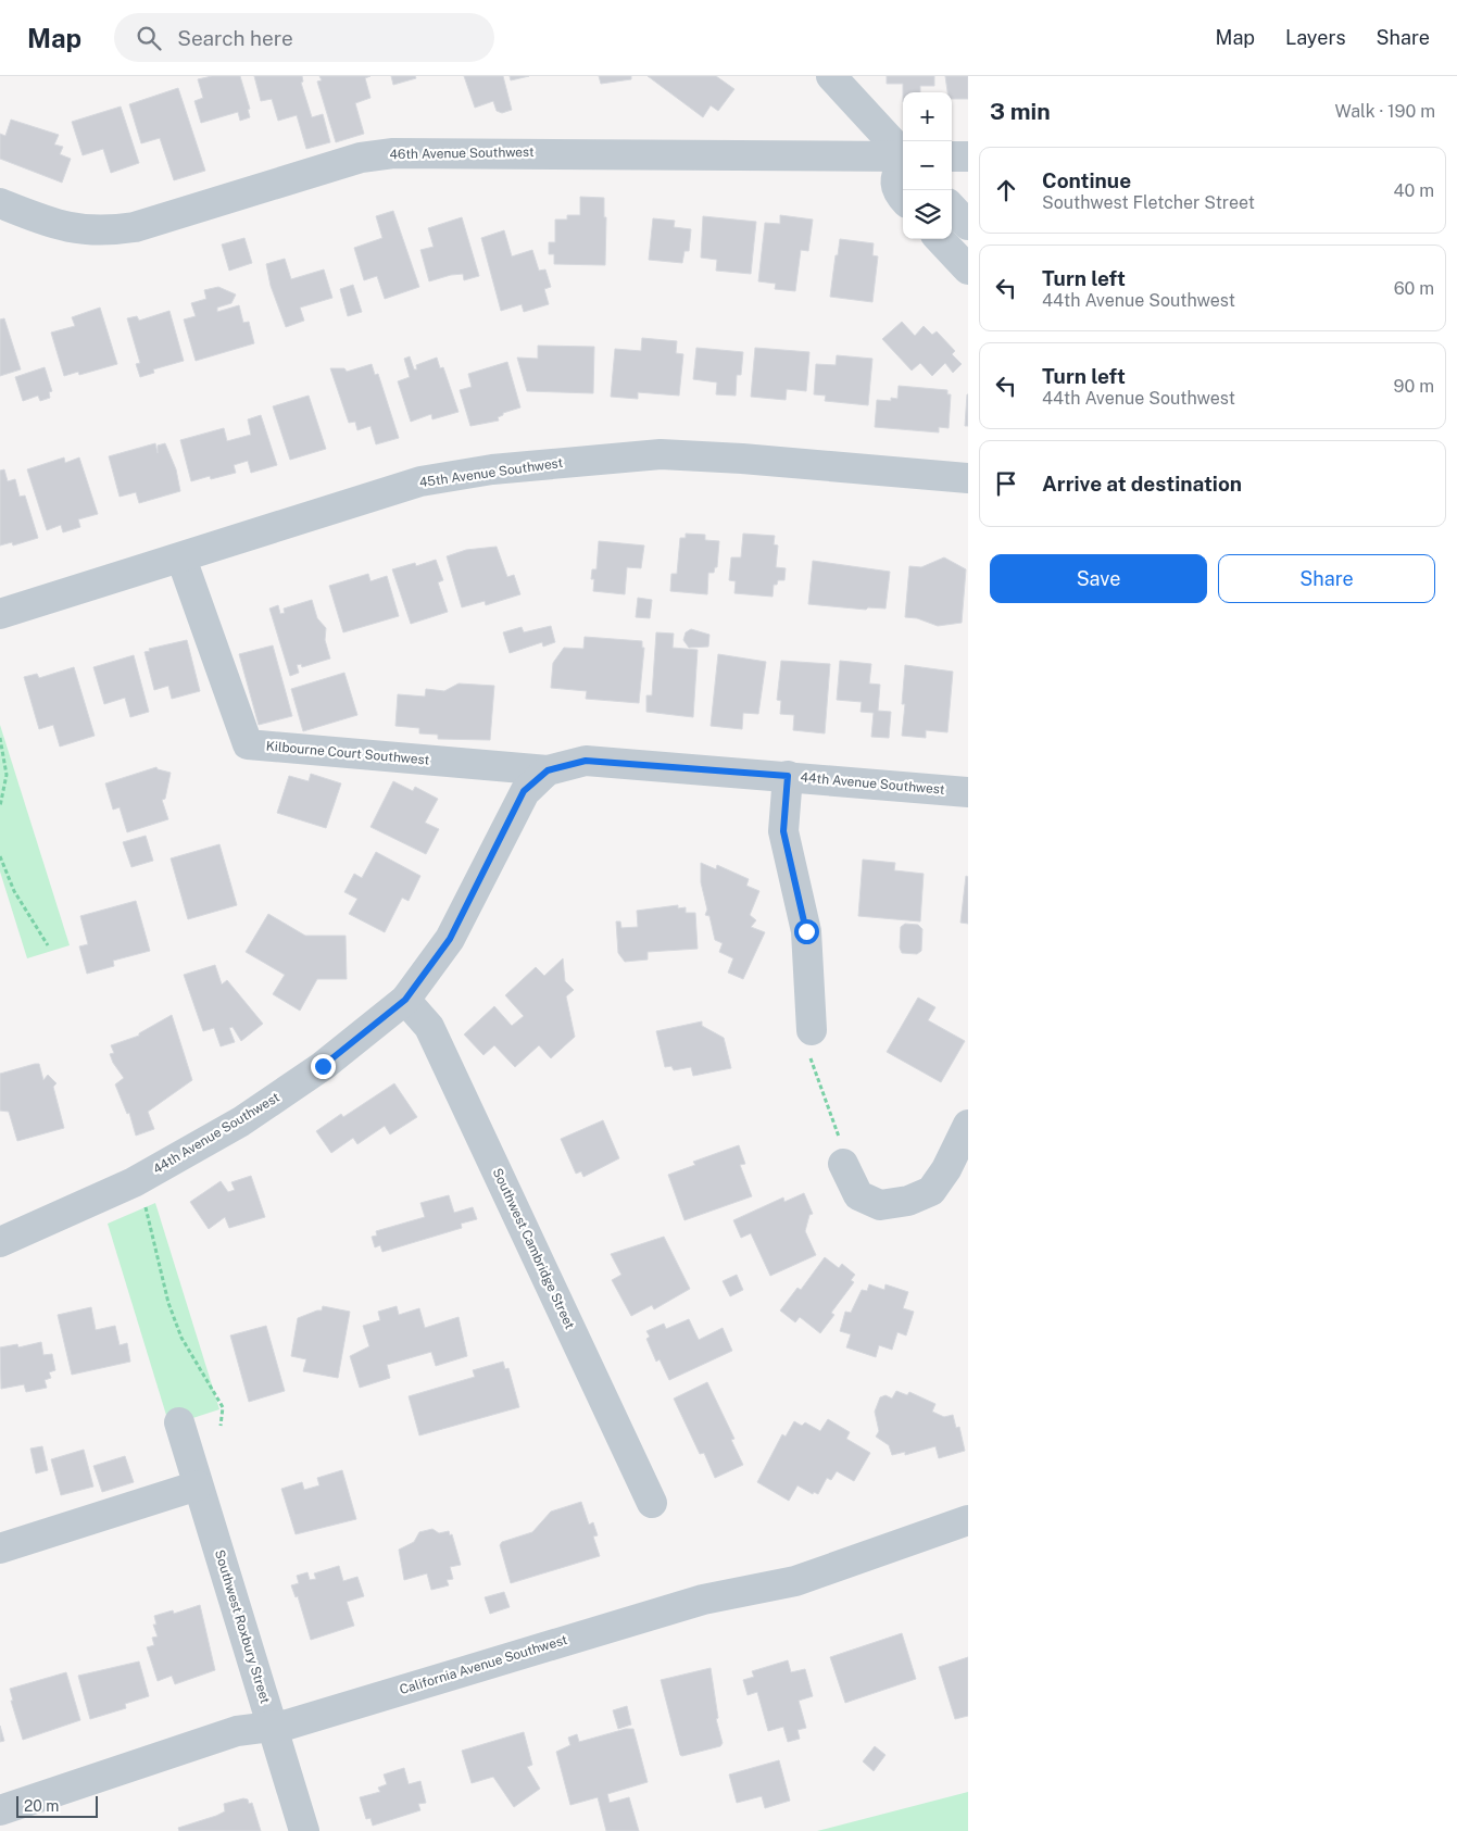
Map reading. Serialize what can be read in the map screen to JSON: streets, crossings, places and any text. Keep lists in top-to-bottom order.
{
  "streets": {
    "street": [
      "46th Avenue Southwest",
      "45th Avenue Southwest",
      "Kilbourne Court Southwest",
      "44th Avenue Southwest",
      "Southwest Cambridge Street",
      "Southwest Roxbury Street",
      "California Avenue Southwest"
    ]
  },
  "crossings": [
    ["45th Avenue Southwest", "Kilbourne Court Southwest"],
    ["Kilbourne Court Southwest", "44th Avenue Southwest"],
    ["44th Avenue Southwest", "Southwest Cambridge Street"],
    ["Southwest Roxbury Street", "California Avenue Southwest"]
  ],
  "scale_bar": "20 m",
  "page": {
    "header": "Map",
    "search": "Search here",
    "nav": ["Map", "Layers", "Share"],
    "heading": ["3 min", "Walk · 190 m"],
    "map_buttons": ["+", "−"],
    "list": [
      ["Continue", "Southwest Fletcher Street", "40 m"],
      ["Turn left", "44th Avenue Southwest", "60 m"],
      ["Turn left", "44th Avenue Southwest", "90 m"],
      "Arrive at destination"
    ],
    "buttons": ["Save", "Share"],
    "scale": "20 m"
  }
}
